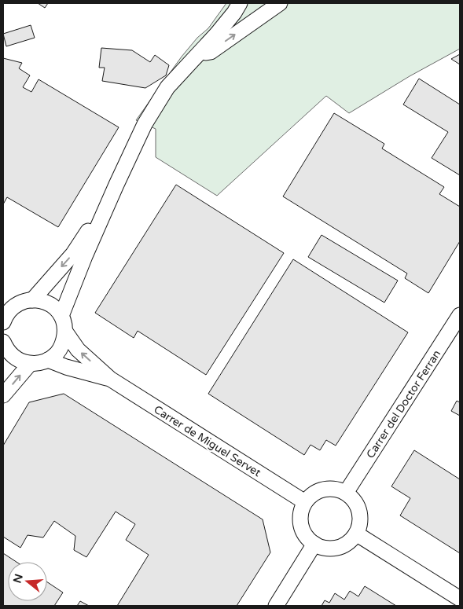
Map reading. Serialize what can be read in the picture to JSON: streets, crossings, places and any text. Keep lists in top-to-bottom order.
{
  "streets": {
    "street": ["Carrer del Doctor Ferran", "Carrer de Miguel Servet"]
  },
  "crossings": [
    ["Carrer del Doctor Ferran", "Carrer de Miguel Servet"]
  ],
  "north": "left"
}
